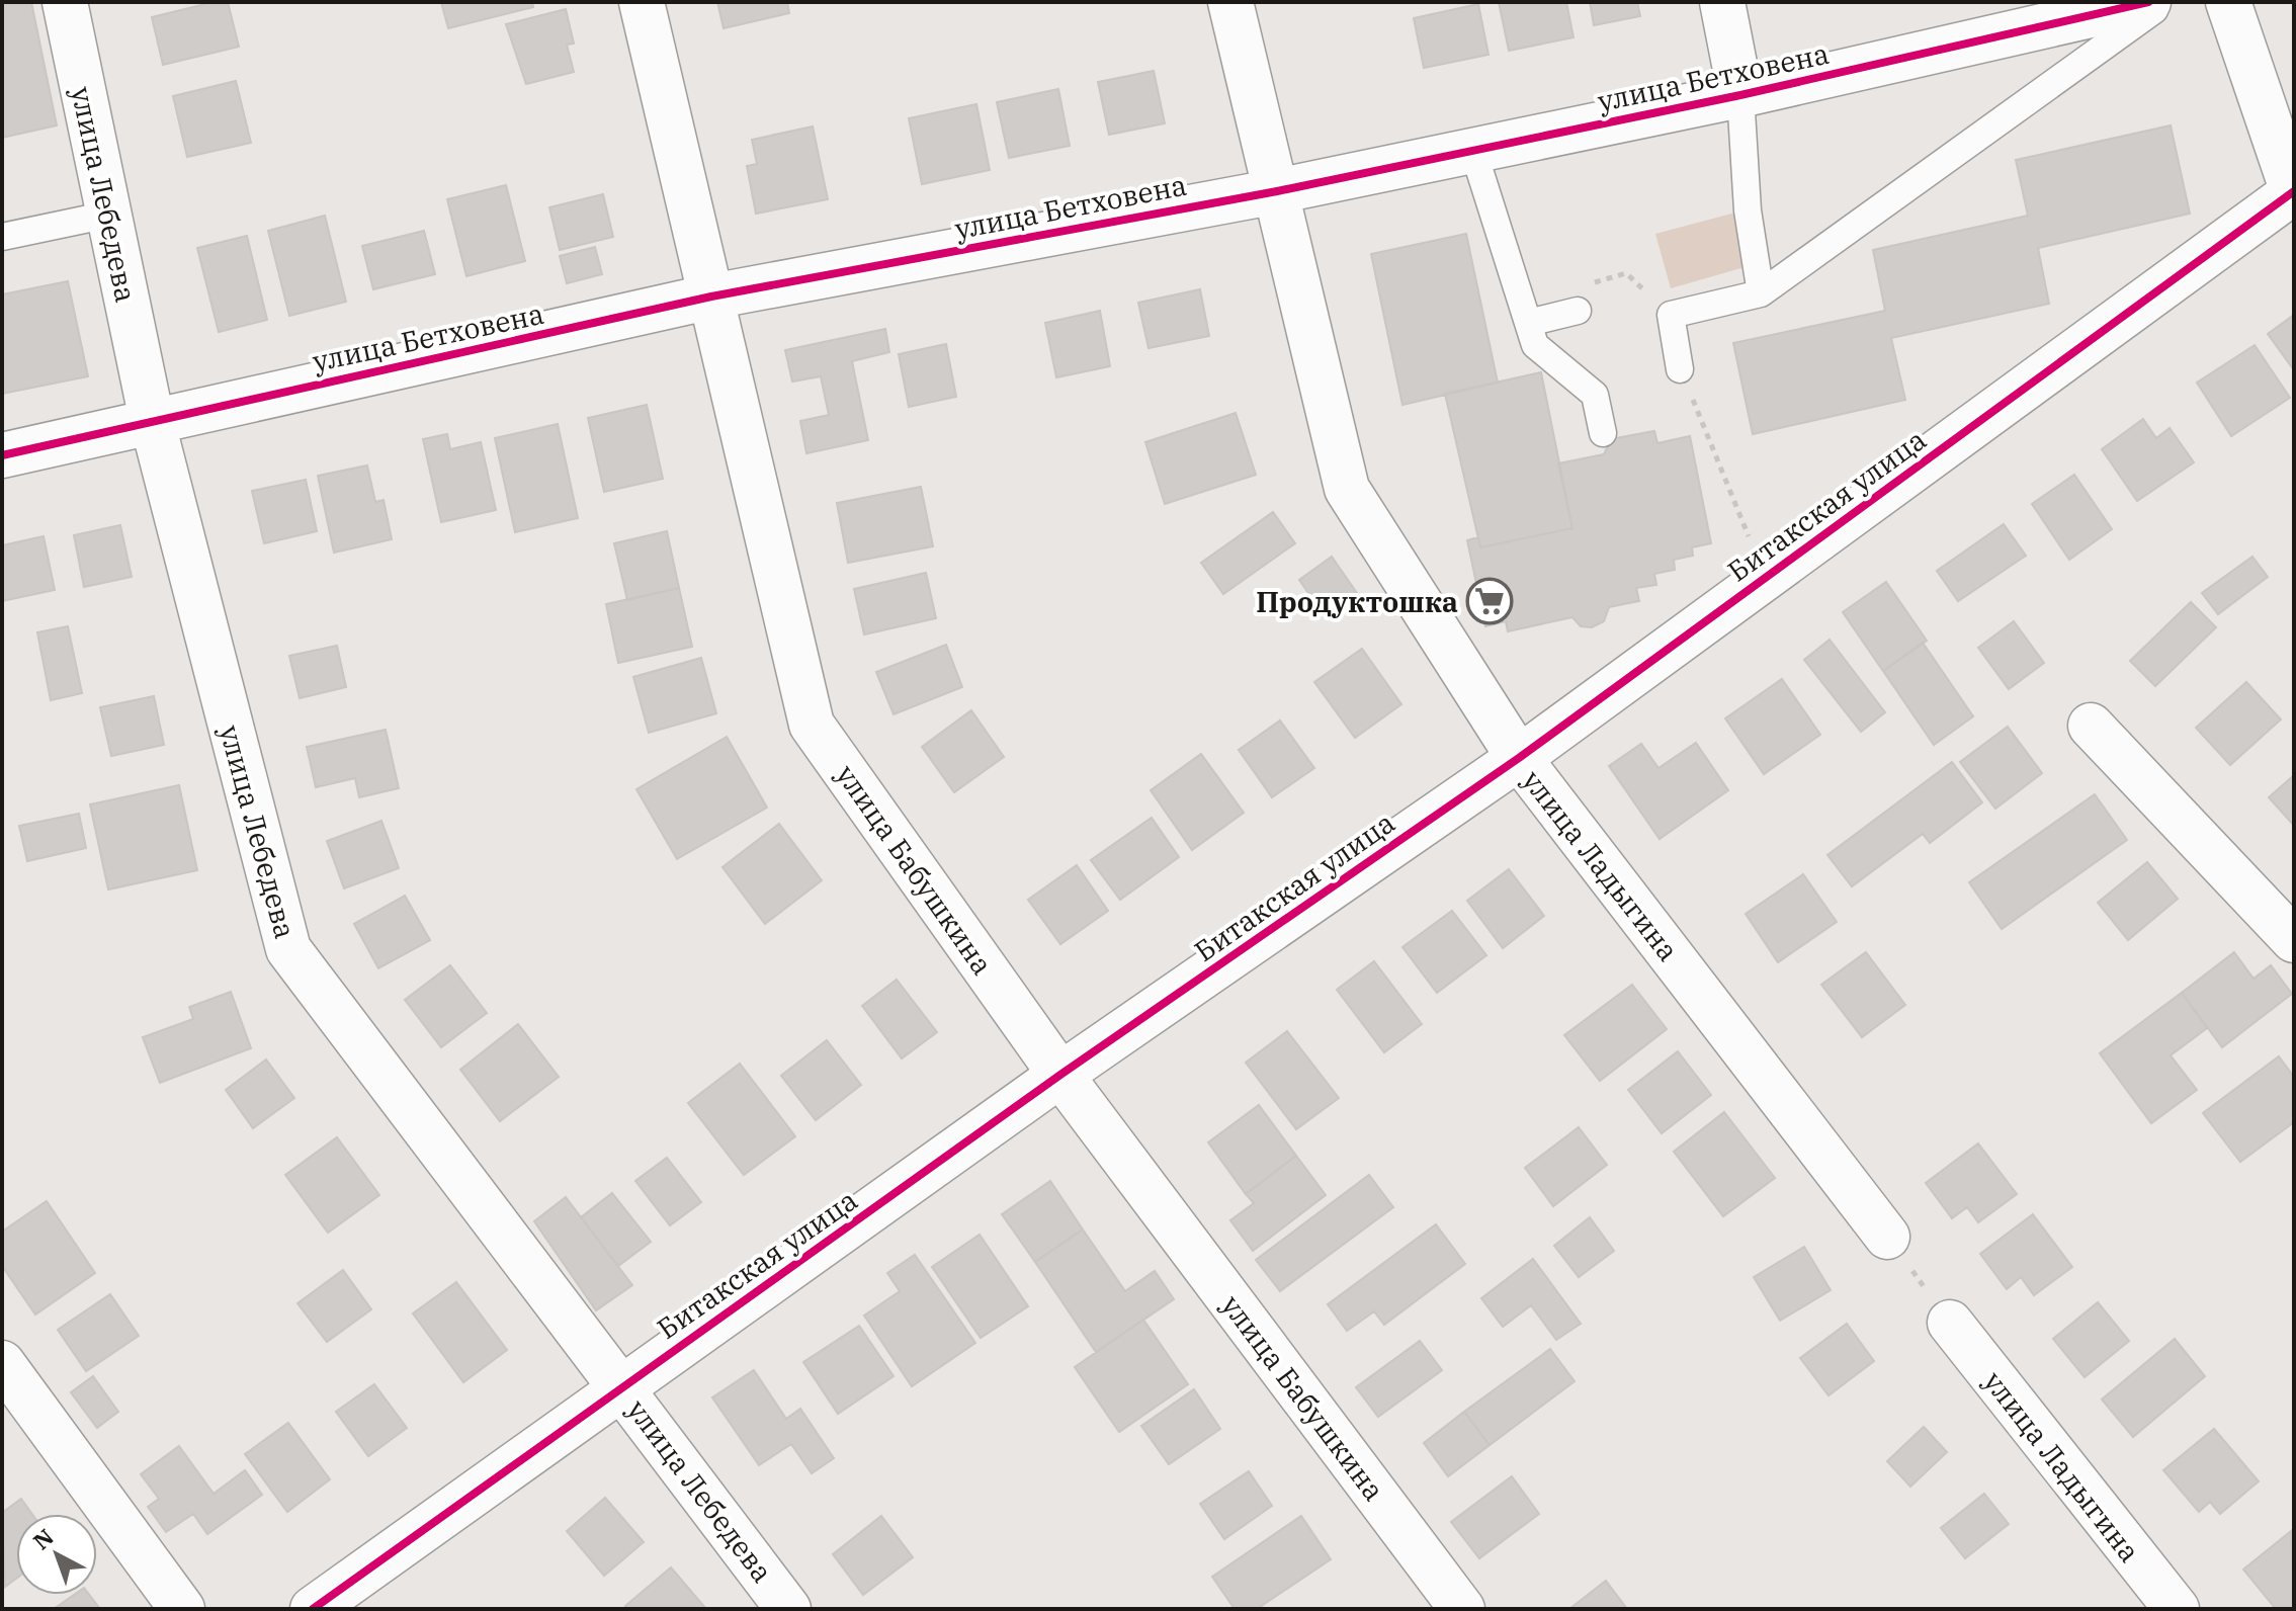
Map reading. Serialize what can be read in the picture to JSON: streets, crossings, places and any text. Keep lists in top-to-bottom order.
{
  "streets": {
    "street": [
      "улица Бетховена",
      "улица Лебедева",
      "Битакская улица",
      "улица Ладыгина",
      "улица Бабушкина"
    ]
  },
  "crossings": [
    ["улица Бетховена", "улица Лебедева"],
    ["улица Бетховена", "улица Ладыгина"],
    ["улица Бетховена", "улица Бабушкина"],
    ["улица Лебедева", "Битакская улица"],
    ["Битакская улица", "улица Ладыгина"],
    ["Битакская улица", "улица Бабушкина"]
  ],
  "places": {
    "supermarket": ["Продуктошка"]
  },
  "north": "top left"
}
